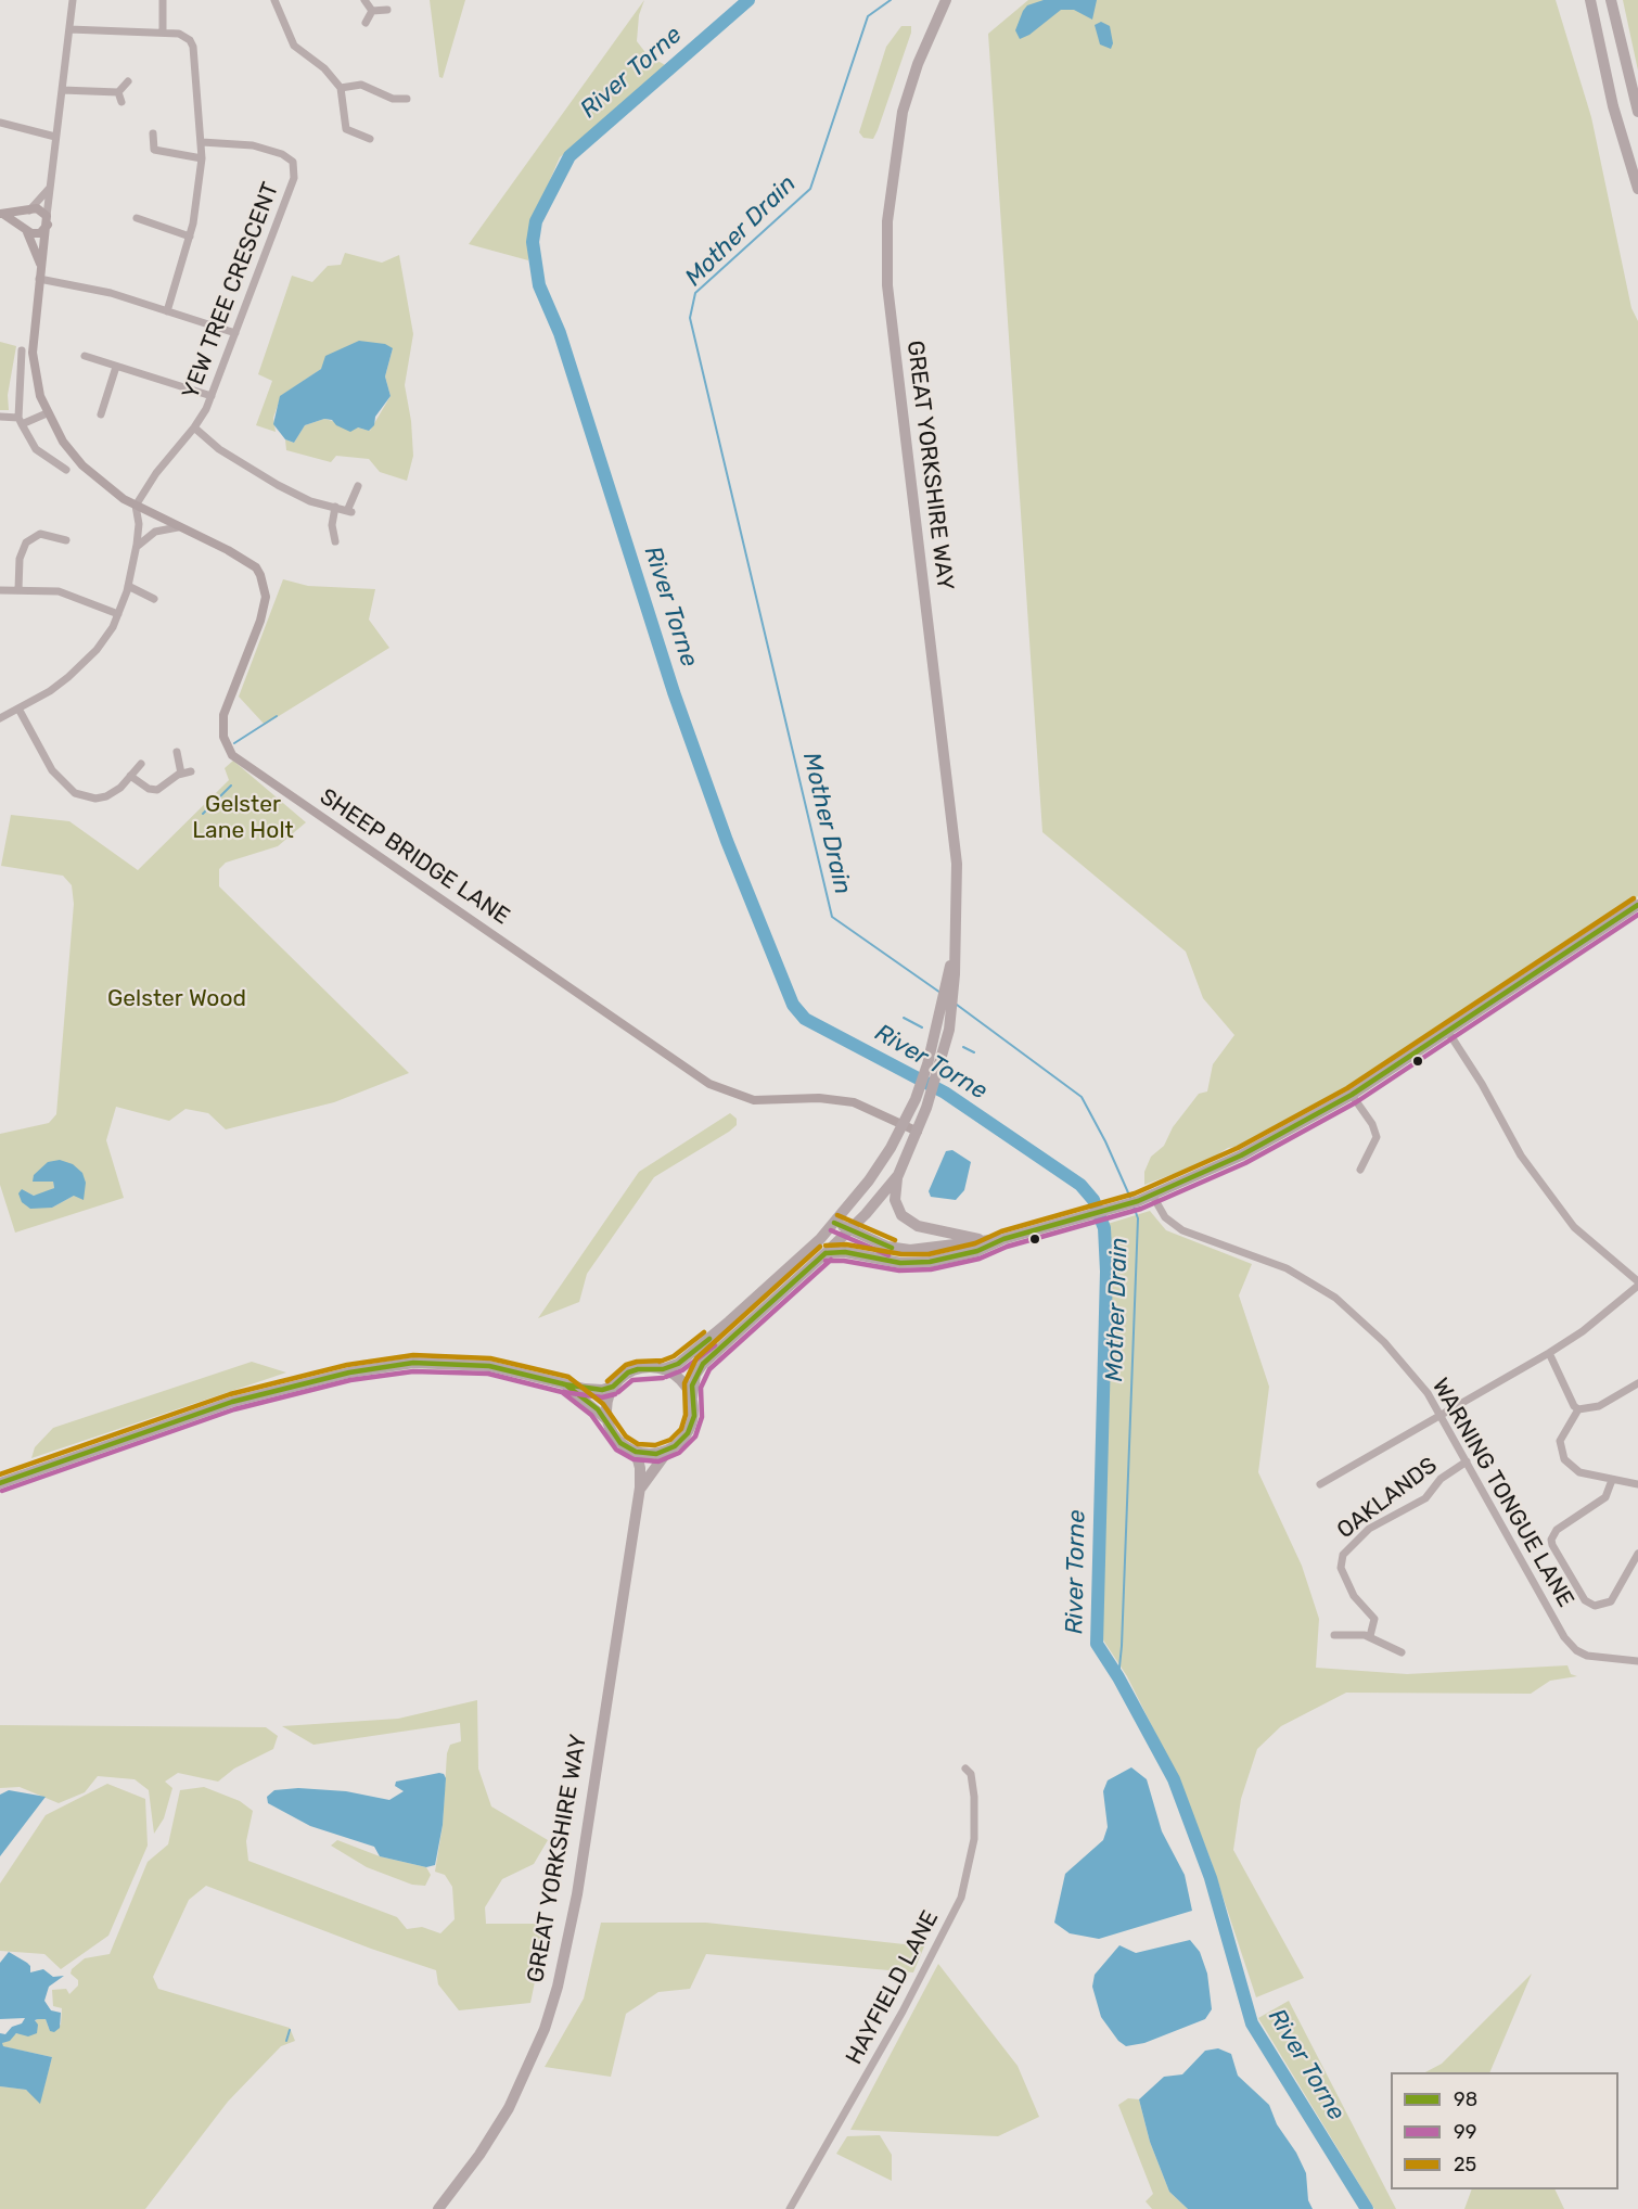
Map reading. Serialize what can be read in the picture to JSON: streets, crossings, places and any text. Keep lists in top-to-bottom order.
{
  "streets": {
    "highway": ["GREAT YORKSHIRE WAY"],
    "main road": ["SHEEP BRIDGE LANE"],
    "street": [
      "YEW TREE CRESCENT",
      "WARNING TONGUE LANE",
      "OAKLANDS",
      "HAYFIELD LANE"
    ]
  },
  "crossings": [
    ["YEW TREE CRESCENT", "SHEEP BRIDGE LANE"],
    ["GREAT YORKSHIRE WAY", "SHEEP BRIDGE LANE"],
    ["WARNING TONGUE LANE", "OAKLANDS"]
  ],
  "water": ["River Torne", "Mother Drain"],
  "parks": ["Gelster Lane Holt", "Gelster Wood"],
  "lines": ["transit line 25", "transit line 98", "transit line 99"],
  "legend": ["98", "99", "25"]
}
